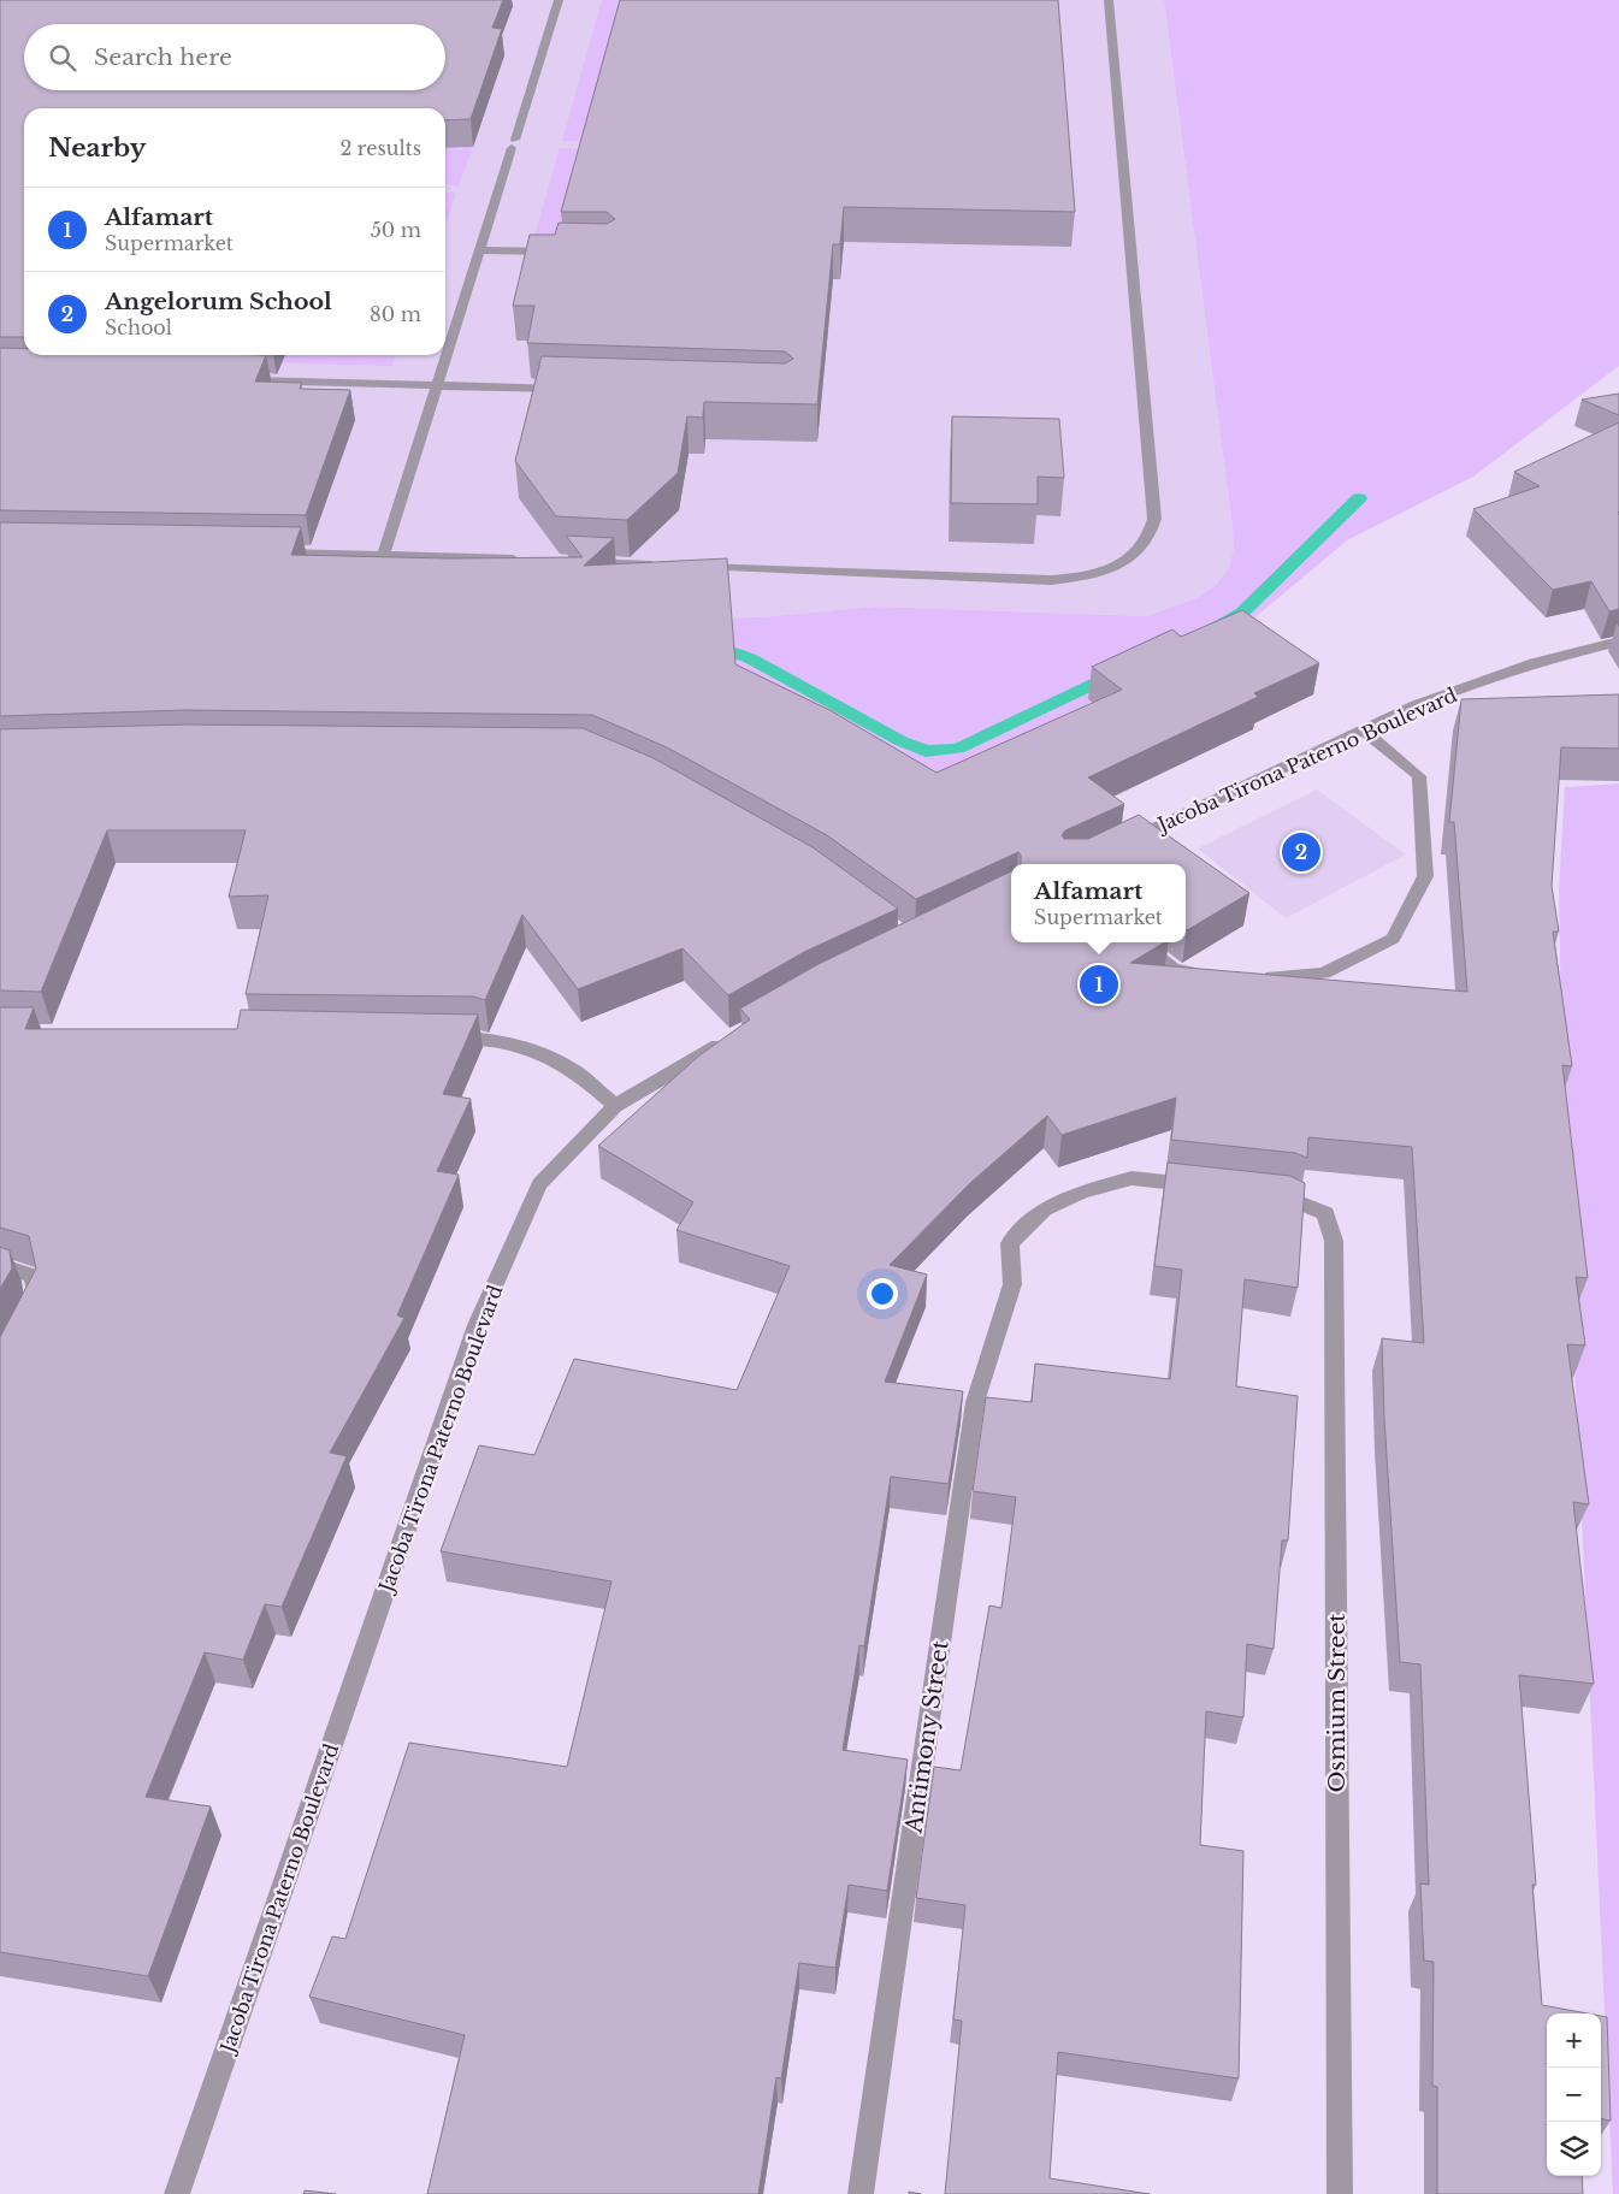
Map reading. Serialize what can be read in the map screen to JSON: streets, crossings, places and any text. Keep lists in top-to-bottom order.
{
  "streets": {
    "street": ["Jacoba Tirona Paterno Boulevard", "Osmium Street", "Antimony Street"]
  },
  "page": {
    "search": "Search here",
    "heading": ["Nearby", "2 results"],
    "list": [
      {
        "mark": "1",
        "name": "Alfamart",
        "note": "Supermarket",
        "value": "50 m"
      },
      {
        "mark": "2",
        "name": "Angelorum School",
        "note": "School",
        "value": "80 m"
      }
    ],
    "pins": ["2", "1"],
    "popup": ["Alfamart", "Supermarket"],
    "map_buttons": ["+", "−"]
  }
}
